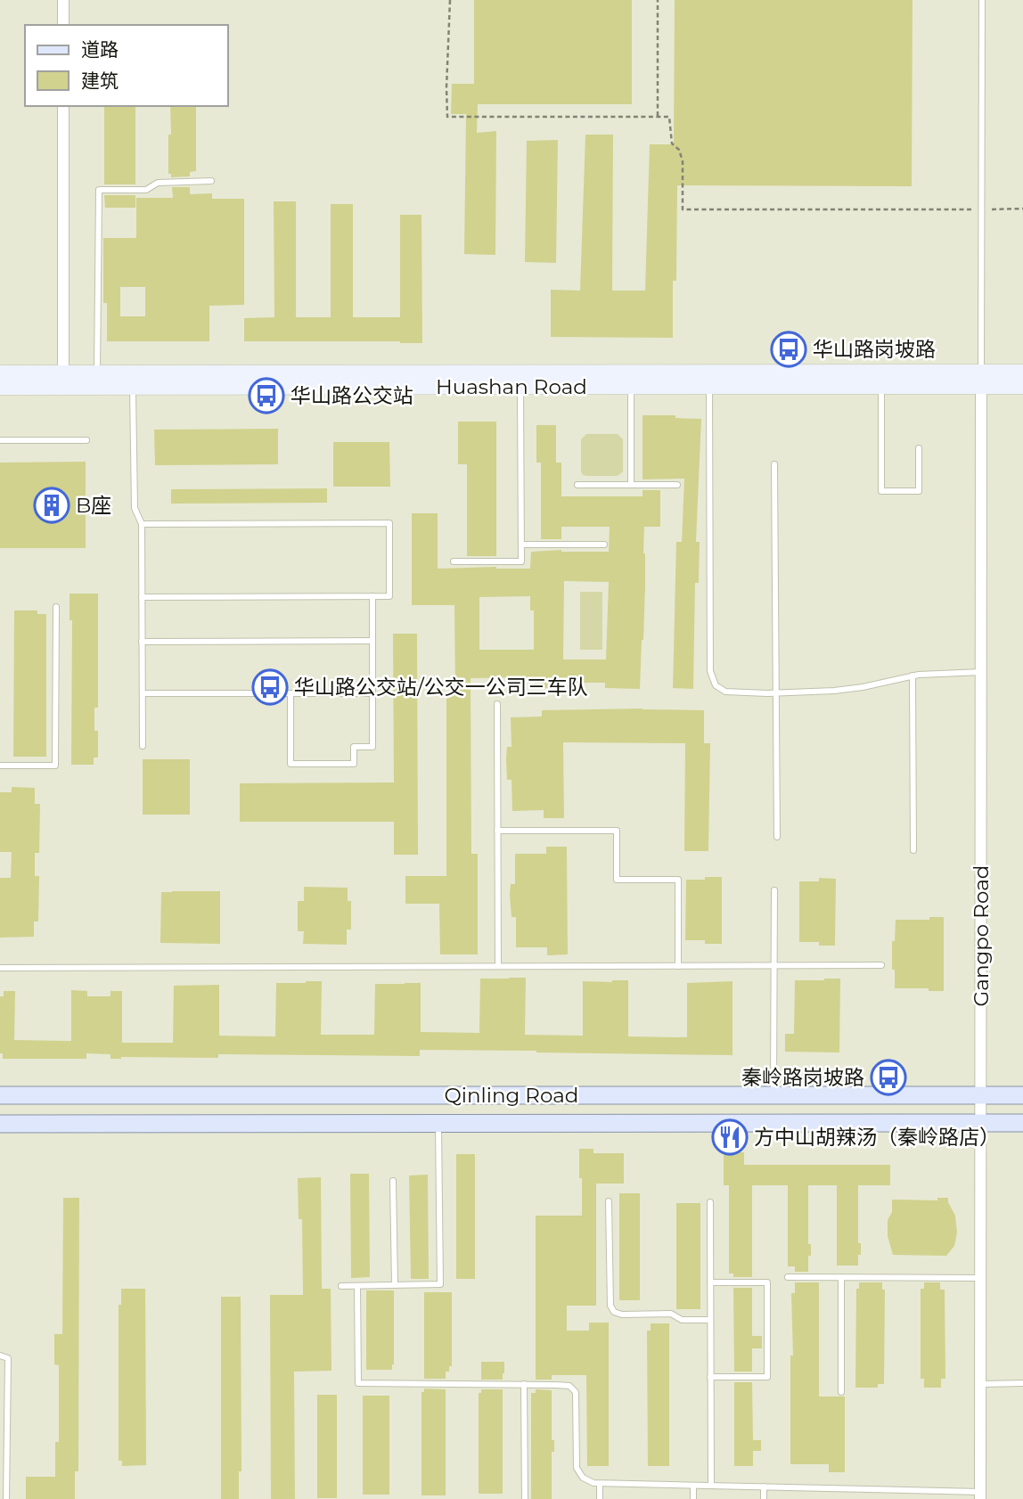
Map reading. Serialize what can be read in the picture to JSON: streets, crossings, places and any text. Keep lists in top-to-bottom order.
{
  "streets": {
    "main road": ["Qinling Road"],
    "street": ["Huashan Road", "Gangpo Road"]
  },
  "crossings": [
    ["Huashan Road", "Gangpo Road"],
    ["Gangpo Road", "Qinling Road"]
  ],
  "places": {
    "bus stop": [
      "华山路岗坡路",
      "华山路公交站",
      "华山路公交站/公交一公司三车队",
      "秦岭路岗坡路"
    ],
    "building": ["B座"],
    "restaurant": ["方中山胡辣汤（秦岭路店）"]
  },
  "legend": ["道路", "建筑"]
}
